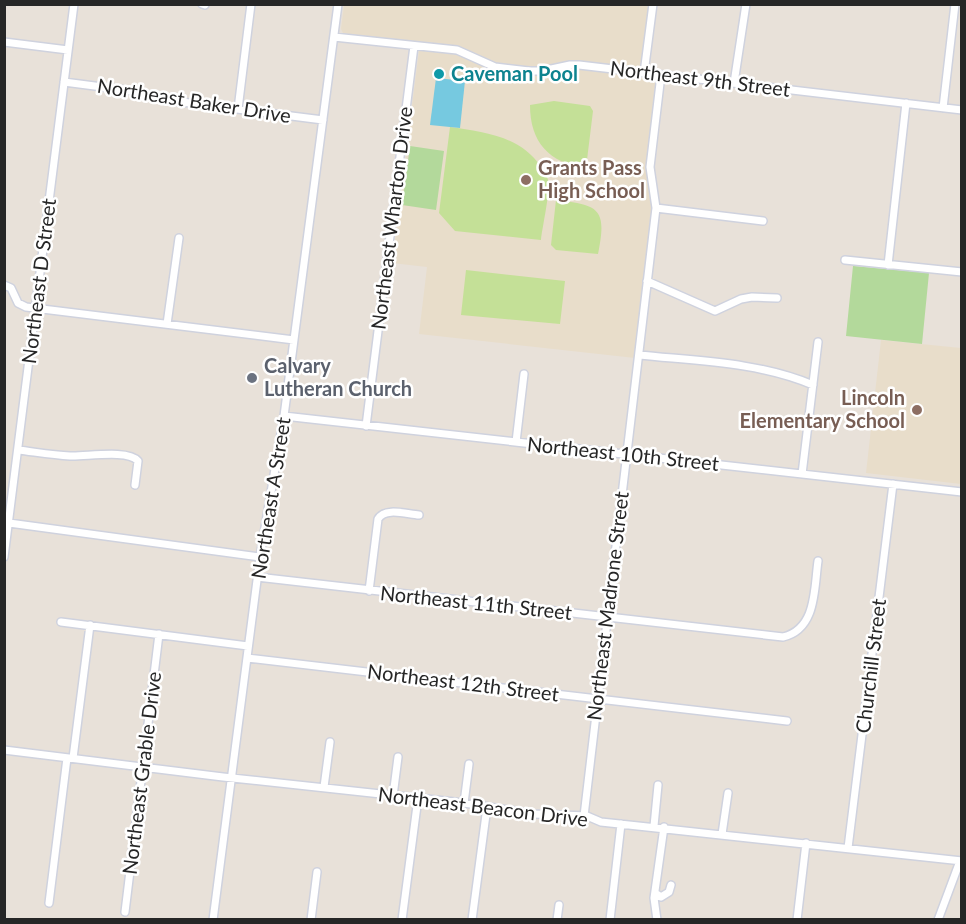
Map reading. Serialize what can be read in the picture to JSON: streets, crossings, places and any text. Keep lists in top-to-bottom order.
{
  "streets": {
    "street": [
      "Northeast 9th Street",
      "Northeast Baker Drive",
      "Northeast Wharton Drive",
      "Northeast D Street",
      "Northeast 10th Street",
      "Northeast A Street",
      "Northeast 11th Street",
      "Northeast Madrone Street",
      "Churchill Street",
      "Northeast 12th Street",
      "Northeast Grable Drive",
      "Northeast Beacon Drive"
    ]
  },
  "crossings": [
    ["Northeast 9th Street", "Northeast Wharton Drive"],
    ["Northeast 9th Street", "Northeast A Street"],
    ["Northeast 9th Street", "Northeast Madrone Street"],
    ["Northeast Baker Drive", "Northeast D Street"],
    ["Northeast Baker Drive", "Northeast A Street"],
    ["Northeast Wharton Drive", "Northeast 10th Street"],
    ["Northeast 10th Street", "Northeast A Street"],
    ["Northeast 10th Street", "Northeast Madrone Street"],
    ["Northeast 10th Street", "Churchill Street"],
    ["Northeast A Street", "Northeast 11th Street"],
    ["Northeast A Street", "Northeast 12th Street"],
    ["Northeast A Street", "Northeast Beacon Drive"],
    ["Northeast 11th Street", "Northeast Madrone Street"],
    ["Northeast Madrone Street", "Northeast 12th Street"],
    ["Northeast Madrone Street", "Northeast Beacon Drive"],
    ["Churchill Street", "Northeast Beacon Drive"],
    ["Northeast Grable Drive", "Northeast Beacon Drive"]
  ],
  "places": [
    "Caveman Pool",
    "Grants Pass High School",
    "Calvary Lutheran Church",
    "Lincoln Elementary School"
  ]
}
